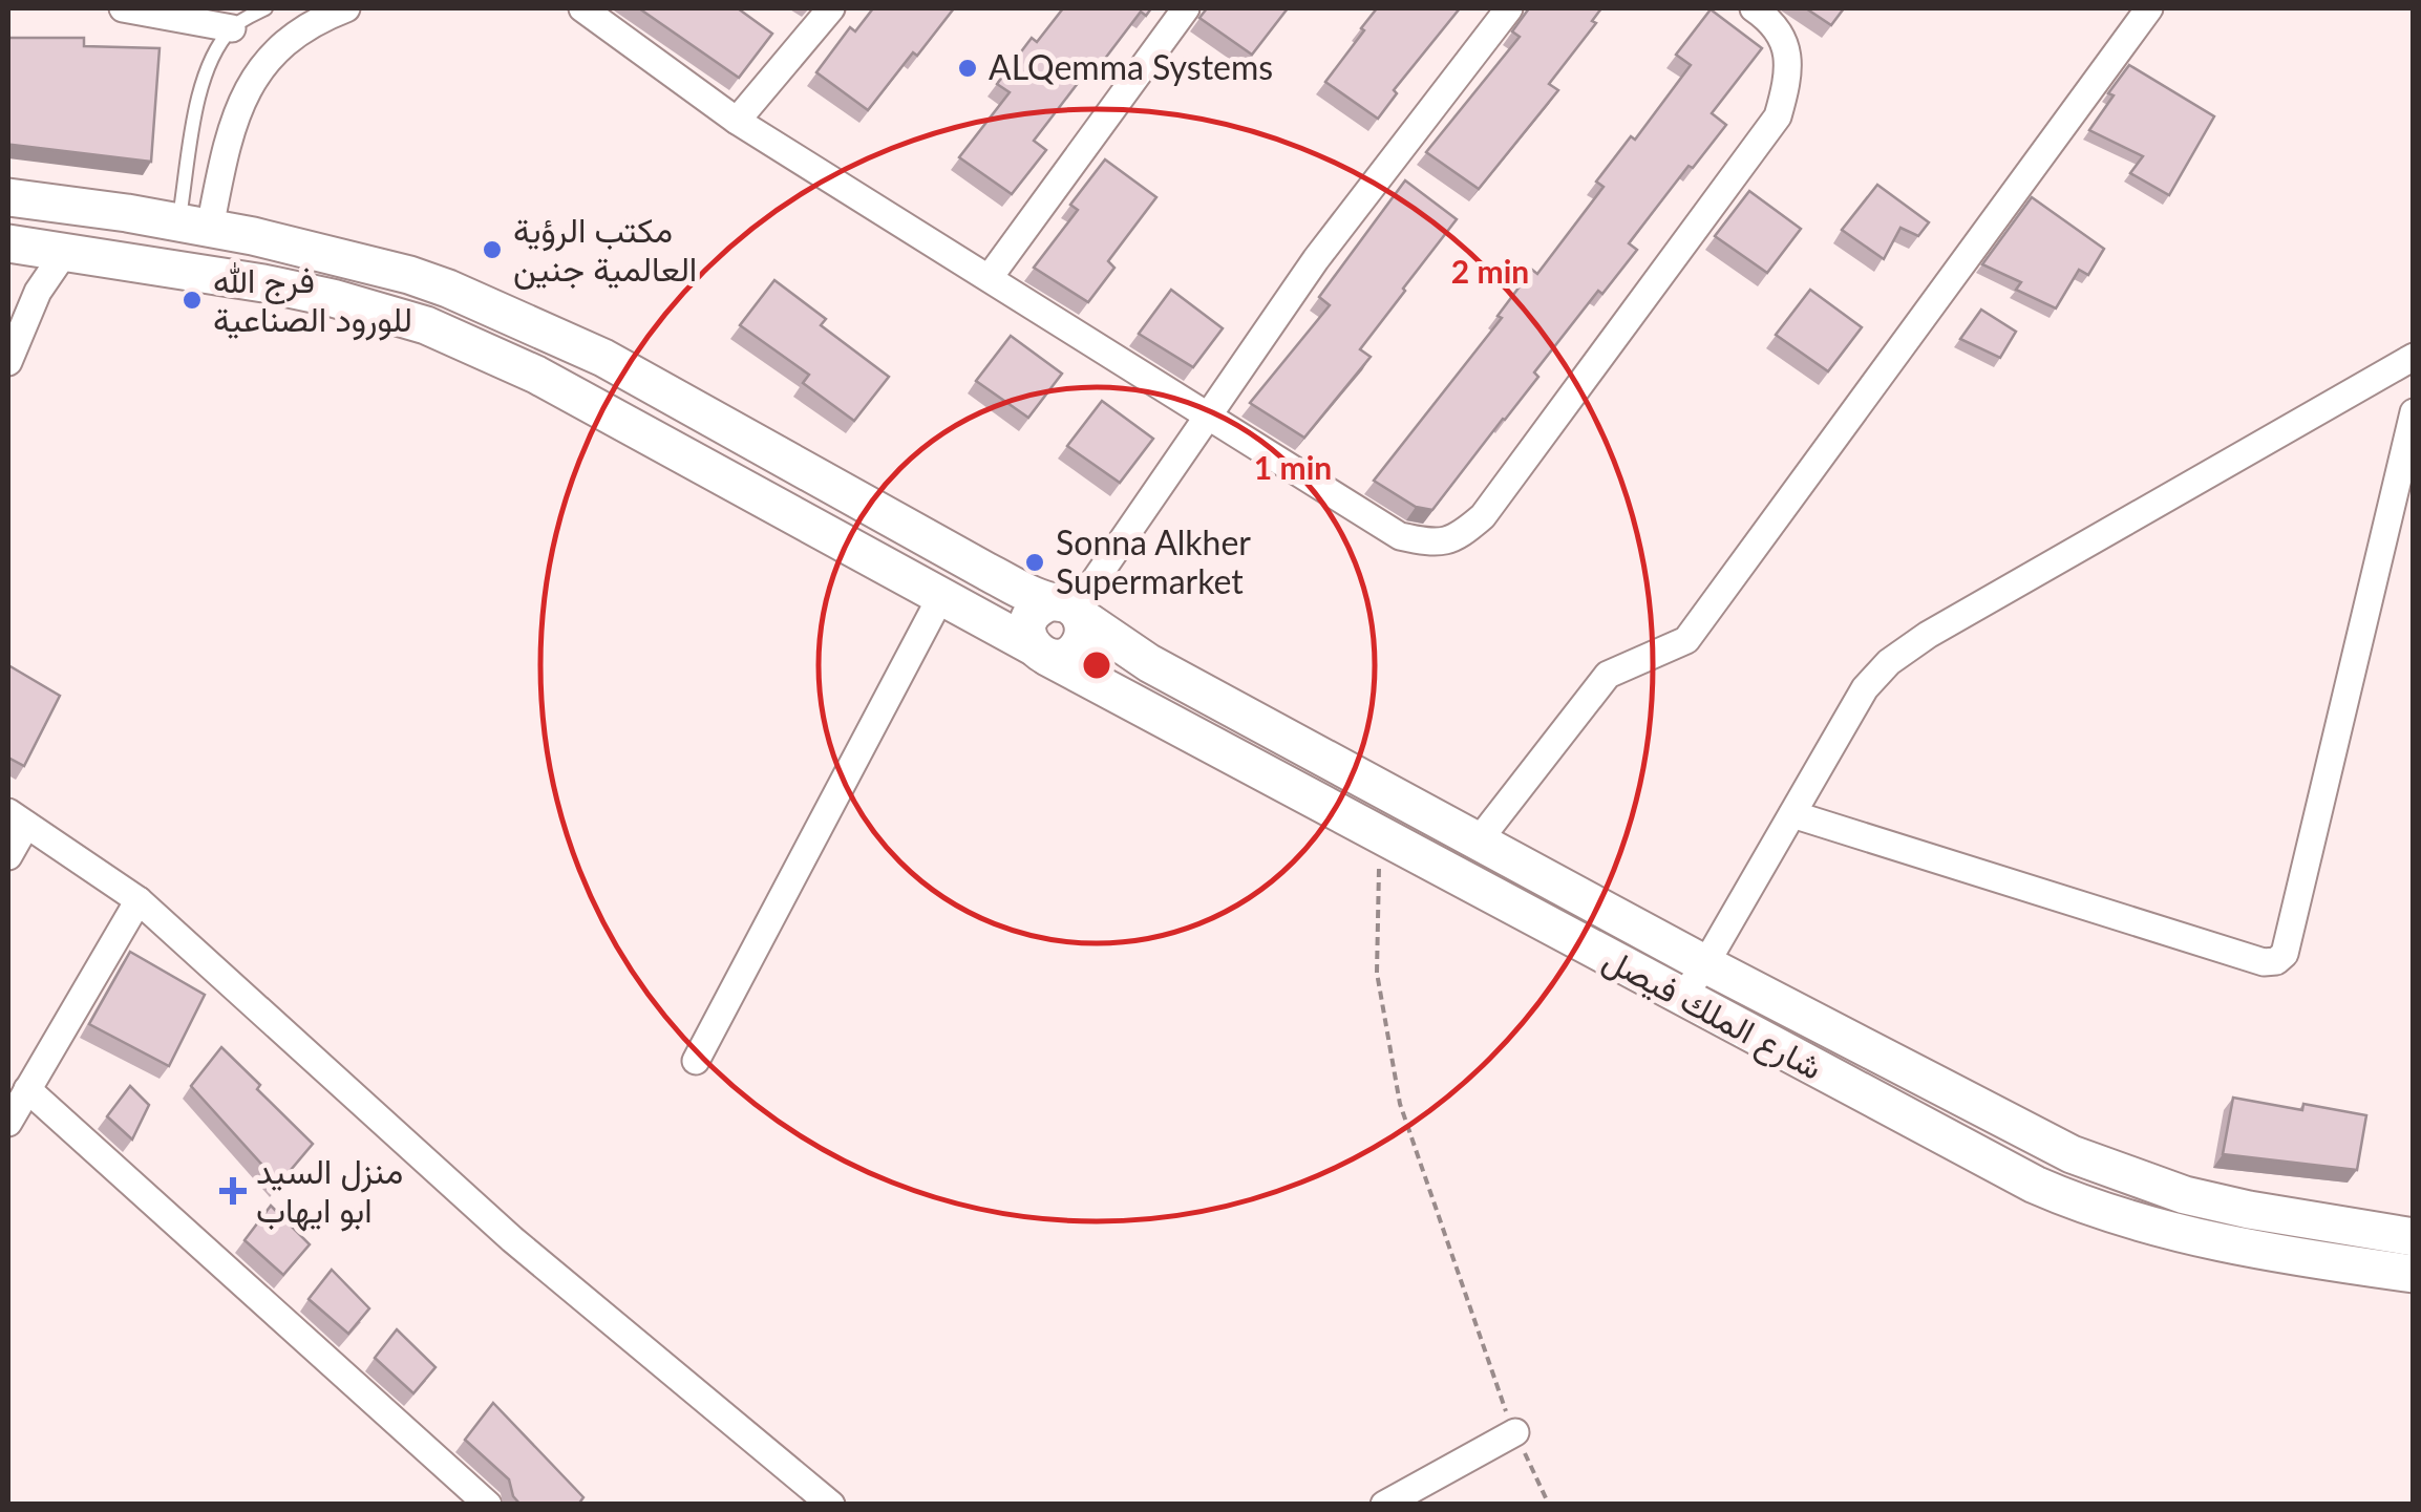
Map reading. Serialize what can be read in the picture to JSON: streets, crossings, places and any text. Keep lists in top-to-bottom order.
{
  "streets": {
    "main road": ["شارع الملك فيصل"]
  },
  "places": {
    "other": [
      "ALQemma Systems",
      "مكتب الرؤية العالمية جنين",
      "فرج الله للورود الصناعية",
      "Sonna Alkher Supermarket"
    ],
    "health": ["منزل السيد ابو ايهاب"]
  },
  "rings": ["2 min", "1 min"]
}
